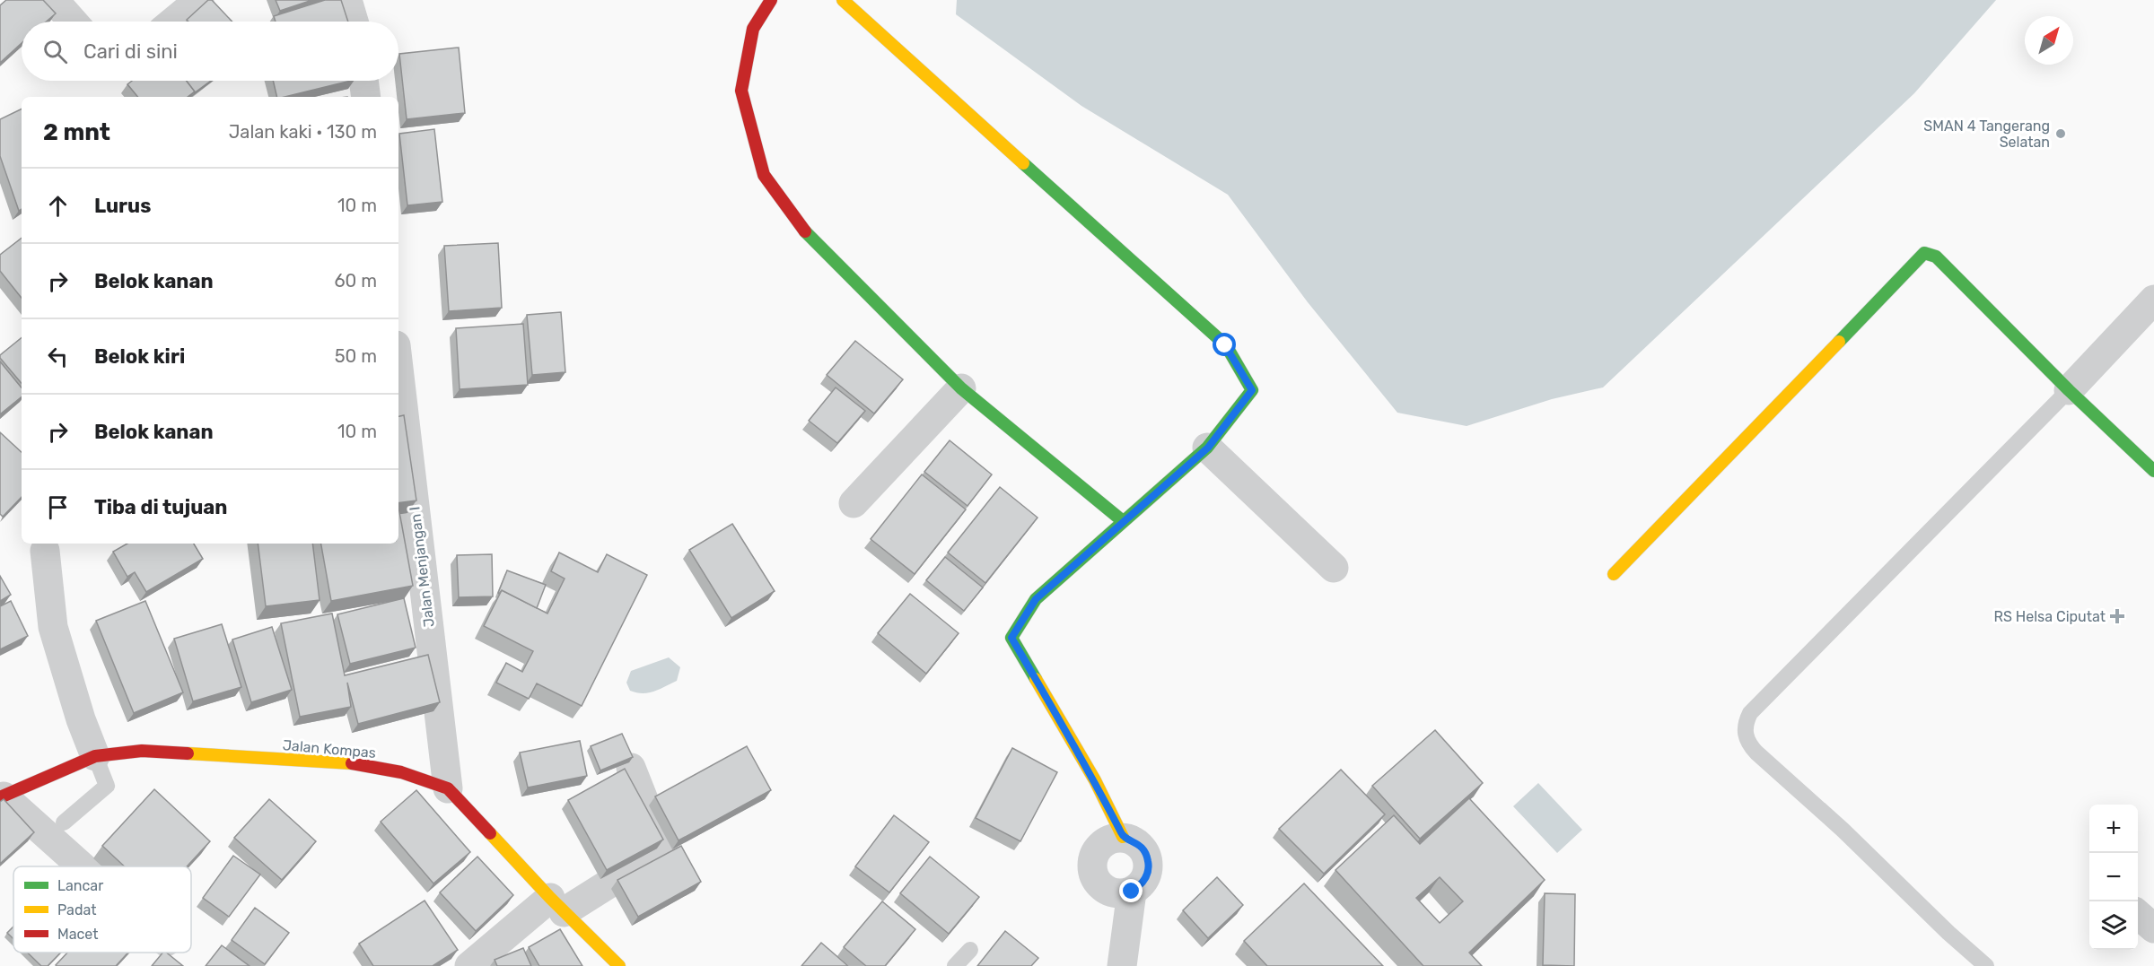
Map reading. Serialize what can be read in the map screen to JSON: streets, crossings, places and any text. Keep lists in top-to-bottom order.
{
  "streets": {
    "street": ["Jalan Menjangan I", "Jalan Kompas"]
  },
  "crossings": [
    ["Jalan Menjangan I", "Jalan Kompas"]
  ],
  "places": {
    "other": ["SMAN 4 Tangerang Selatan"],
    "health": ["RS Helsa Ciputat"]
  },
  "legend": ["Lancar", "Padat", "Macet"],
  "north": "top right",
  "page": {
    "search": "Cari di sini",
    "heading": ["2 mnt", "Jalan kaki · 130 m"],
    "list": [
      ["Lurus", "10 m"],
      ["Belok kanan", "60 m"],
      ["Belok kiri", "50 m"],
      ["Belok kanan", "10 m"],
      "Tiba di tujuan"
    ],
    "map_buttons": ["+", "−"]
  }
}
